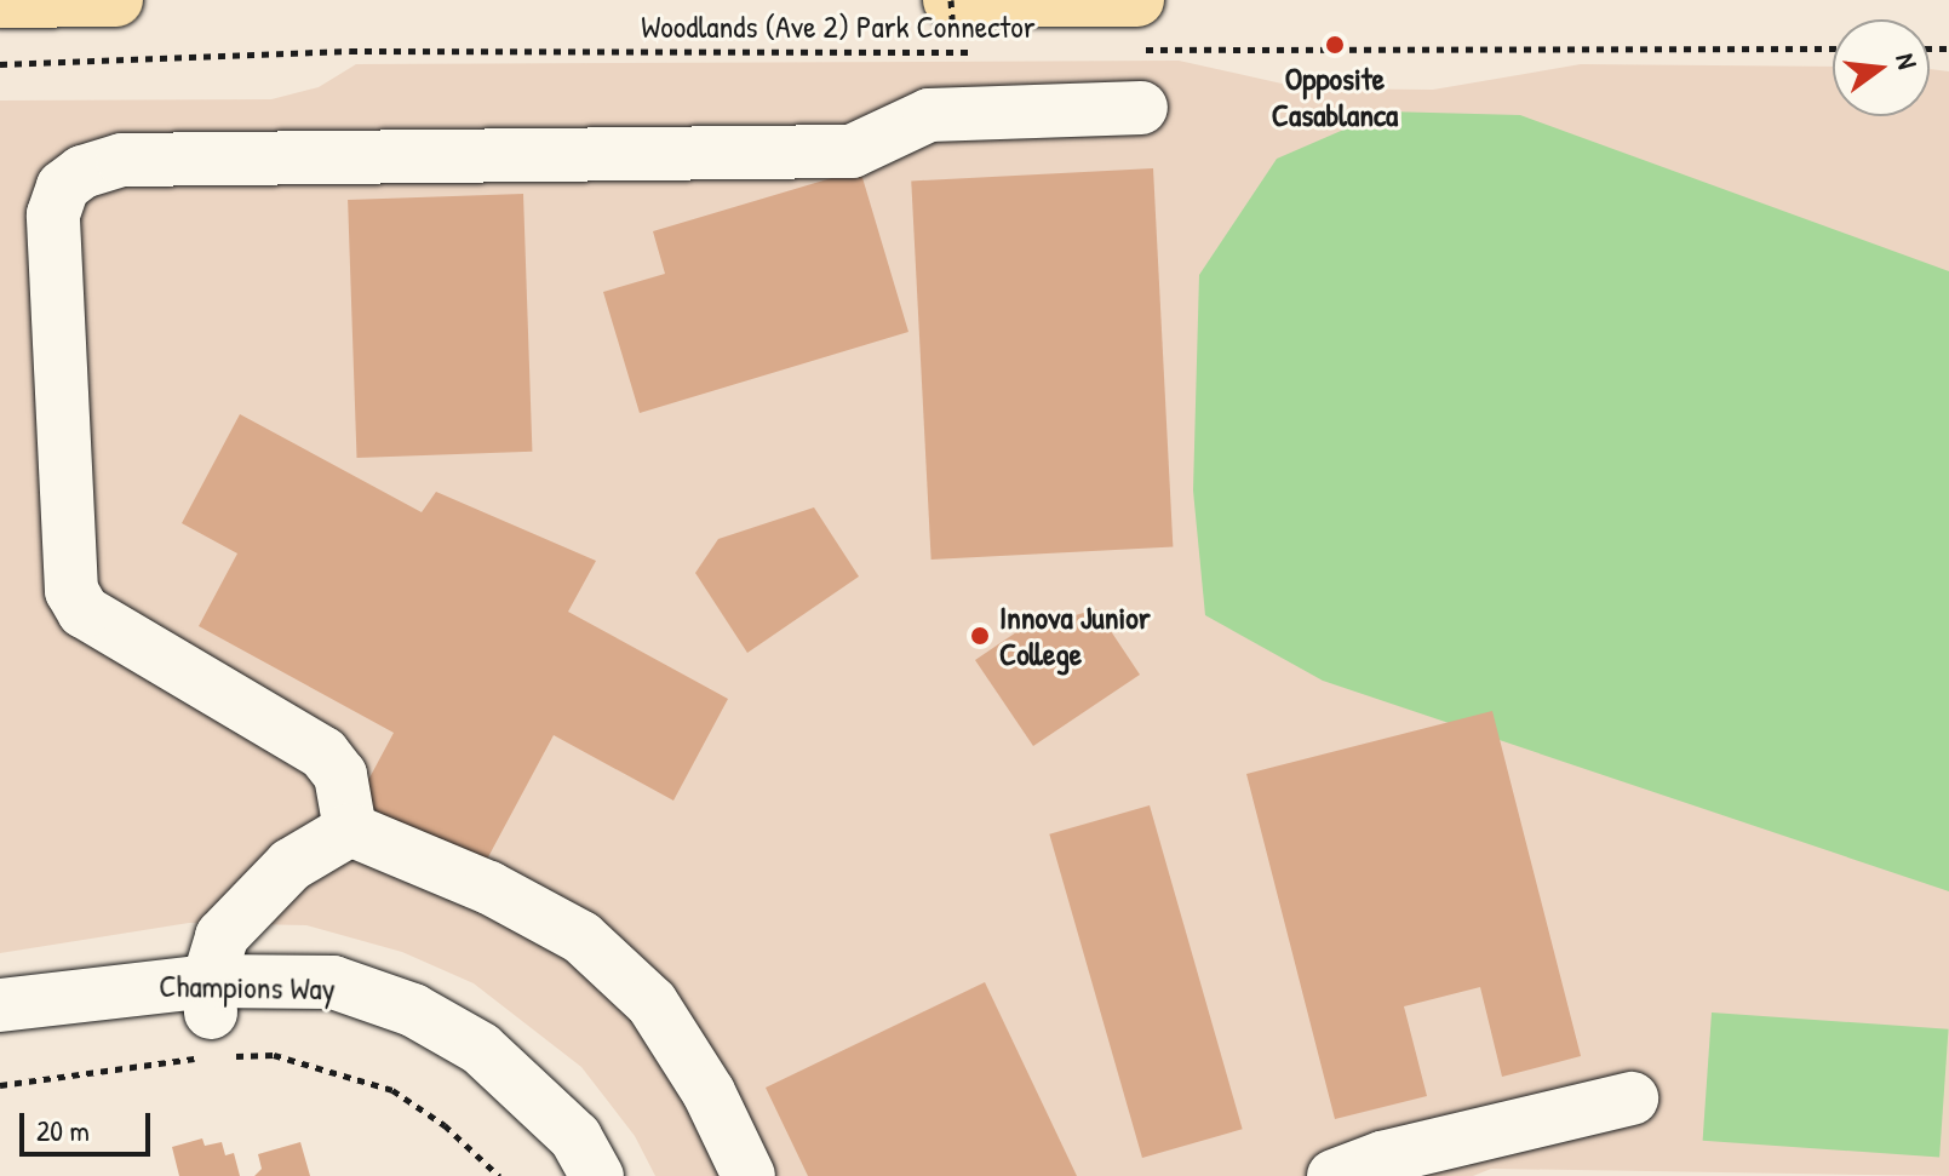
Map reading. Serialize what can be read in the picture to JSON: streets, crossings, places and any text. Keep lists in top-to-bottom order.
{
  "streets": {
    "street": ["Champions Way"],
    "path": ["Woodlands (Ave 2) Park Connector"]
  },
  "places": ["Opposite Casablanca", "Innova Junior College"],
  "scale_bar": "20 m",
  "north": "right"
}
